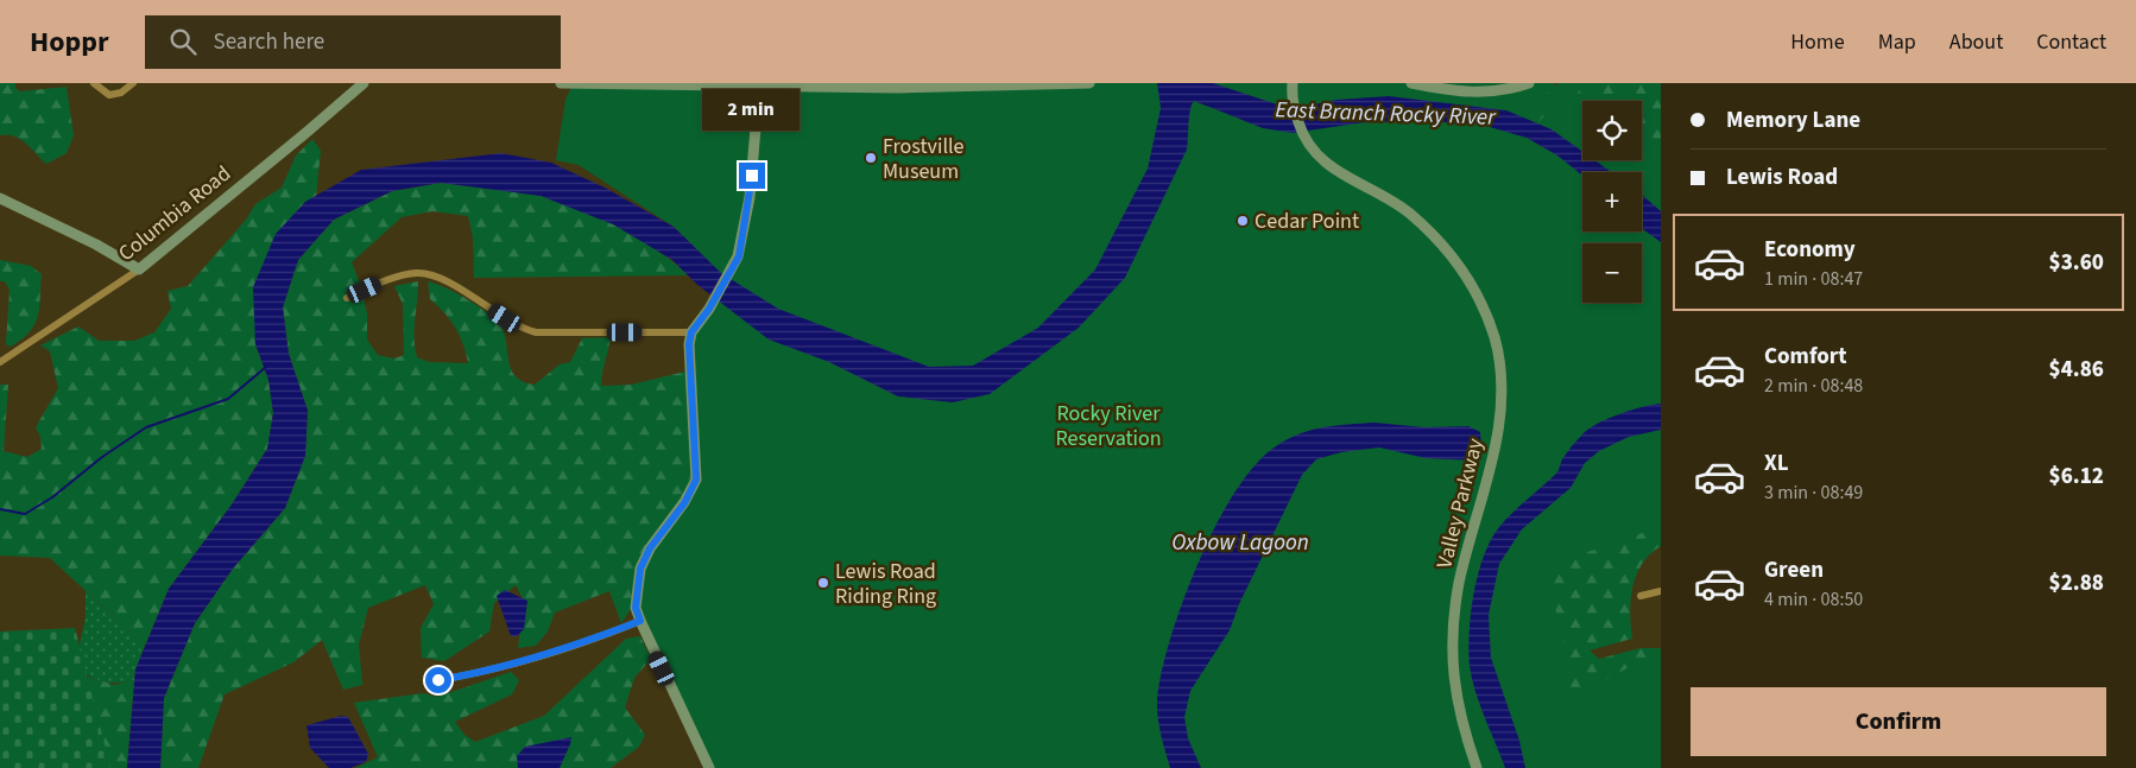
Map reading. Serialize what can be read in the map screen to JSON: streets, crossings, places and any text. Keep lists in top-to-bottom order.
{
  "streets": {
    "street": ["Columbia Road", "Valley Parkway"]
  },
  "water": ["East Branch Rocky River", "Oxbow Lagoon"],
  "parks": ["Rocky River Reservation"],
  "places": ["Frostville Museum", "Cedar Point", "Lewis Road Riding Ring"],
  "page": {
    "header": "Hoppr",
    "search": "Search here",
    "nav": [
      "Home",
      "Map",
      "About",
      "Contact"
    ],
    "banner": ["Memory Lane", "Lewis Road"],
    "bubble": "2 min",
    "map_buttons": ["+", "−"],
    "list": [
      {
        "name": "Economy",
        "note": "1 min · 08:47",
        "value": "$3.60"
      },
      {
        "name": "Comfort",
        "note": "2 min · 08:48",
        "value": "$4.86"
      },
      {
        "name": "XL",
        "note": "3 min · 08:49",
        "value": "$6.12"
      },
      {
        "name": "Green",
        "note": "4 min · 08:50",
        "value": "$2.88"
      }
    ],
    "buttons": "Confirm"
  }
}
